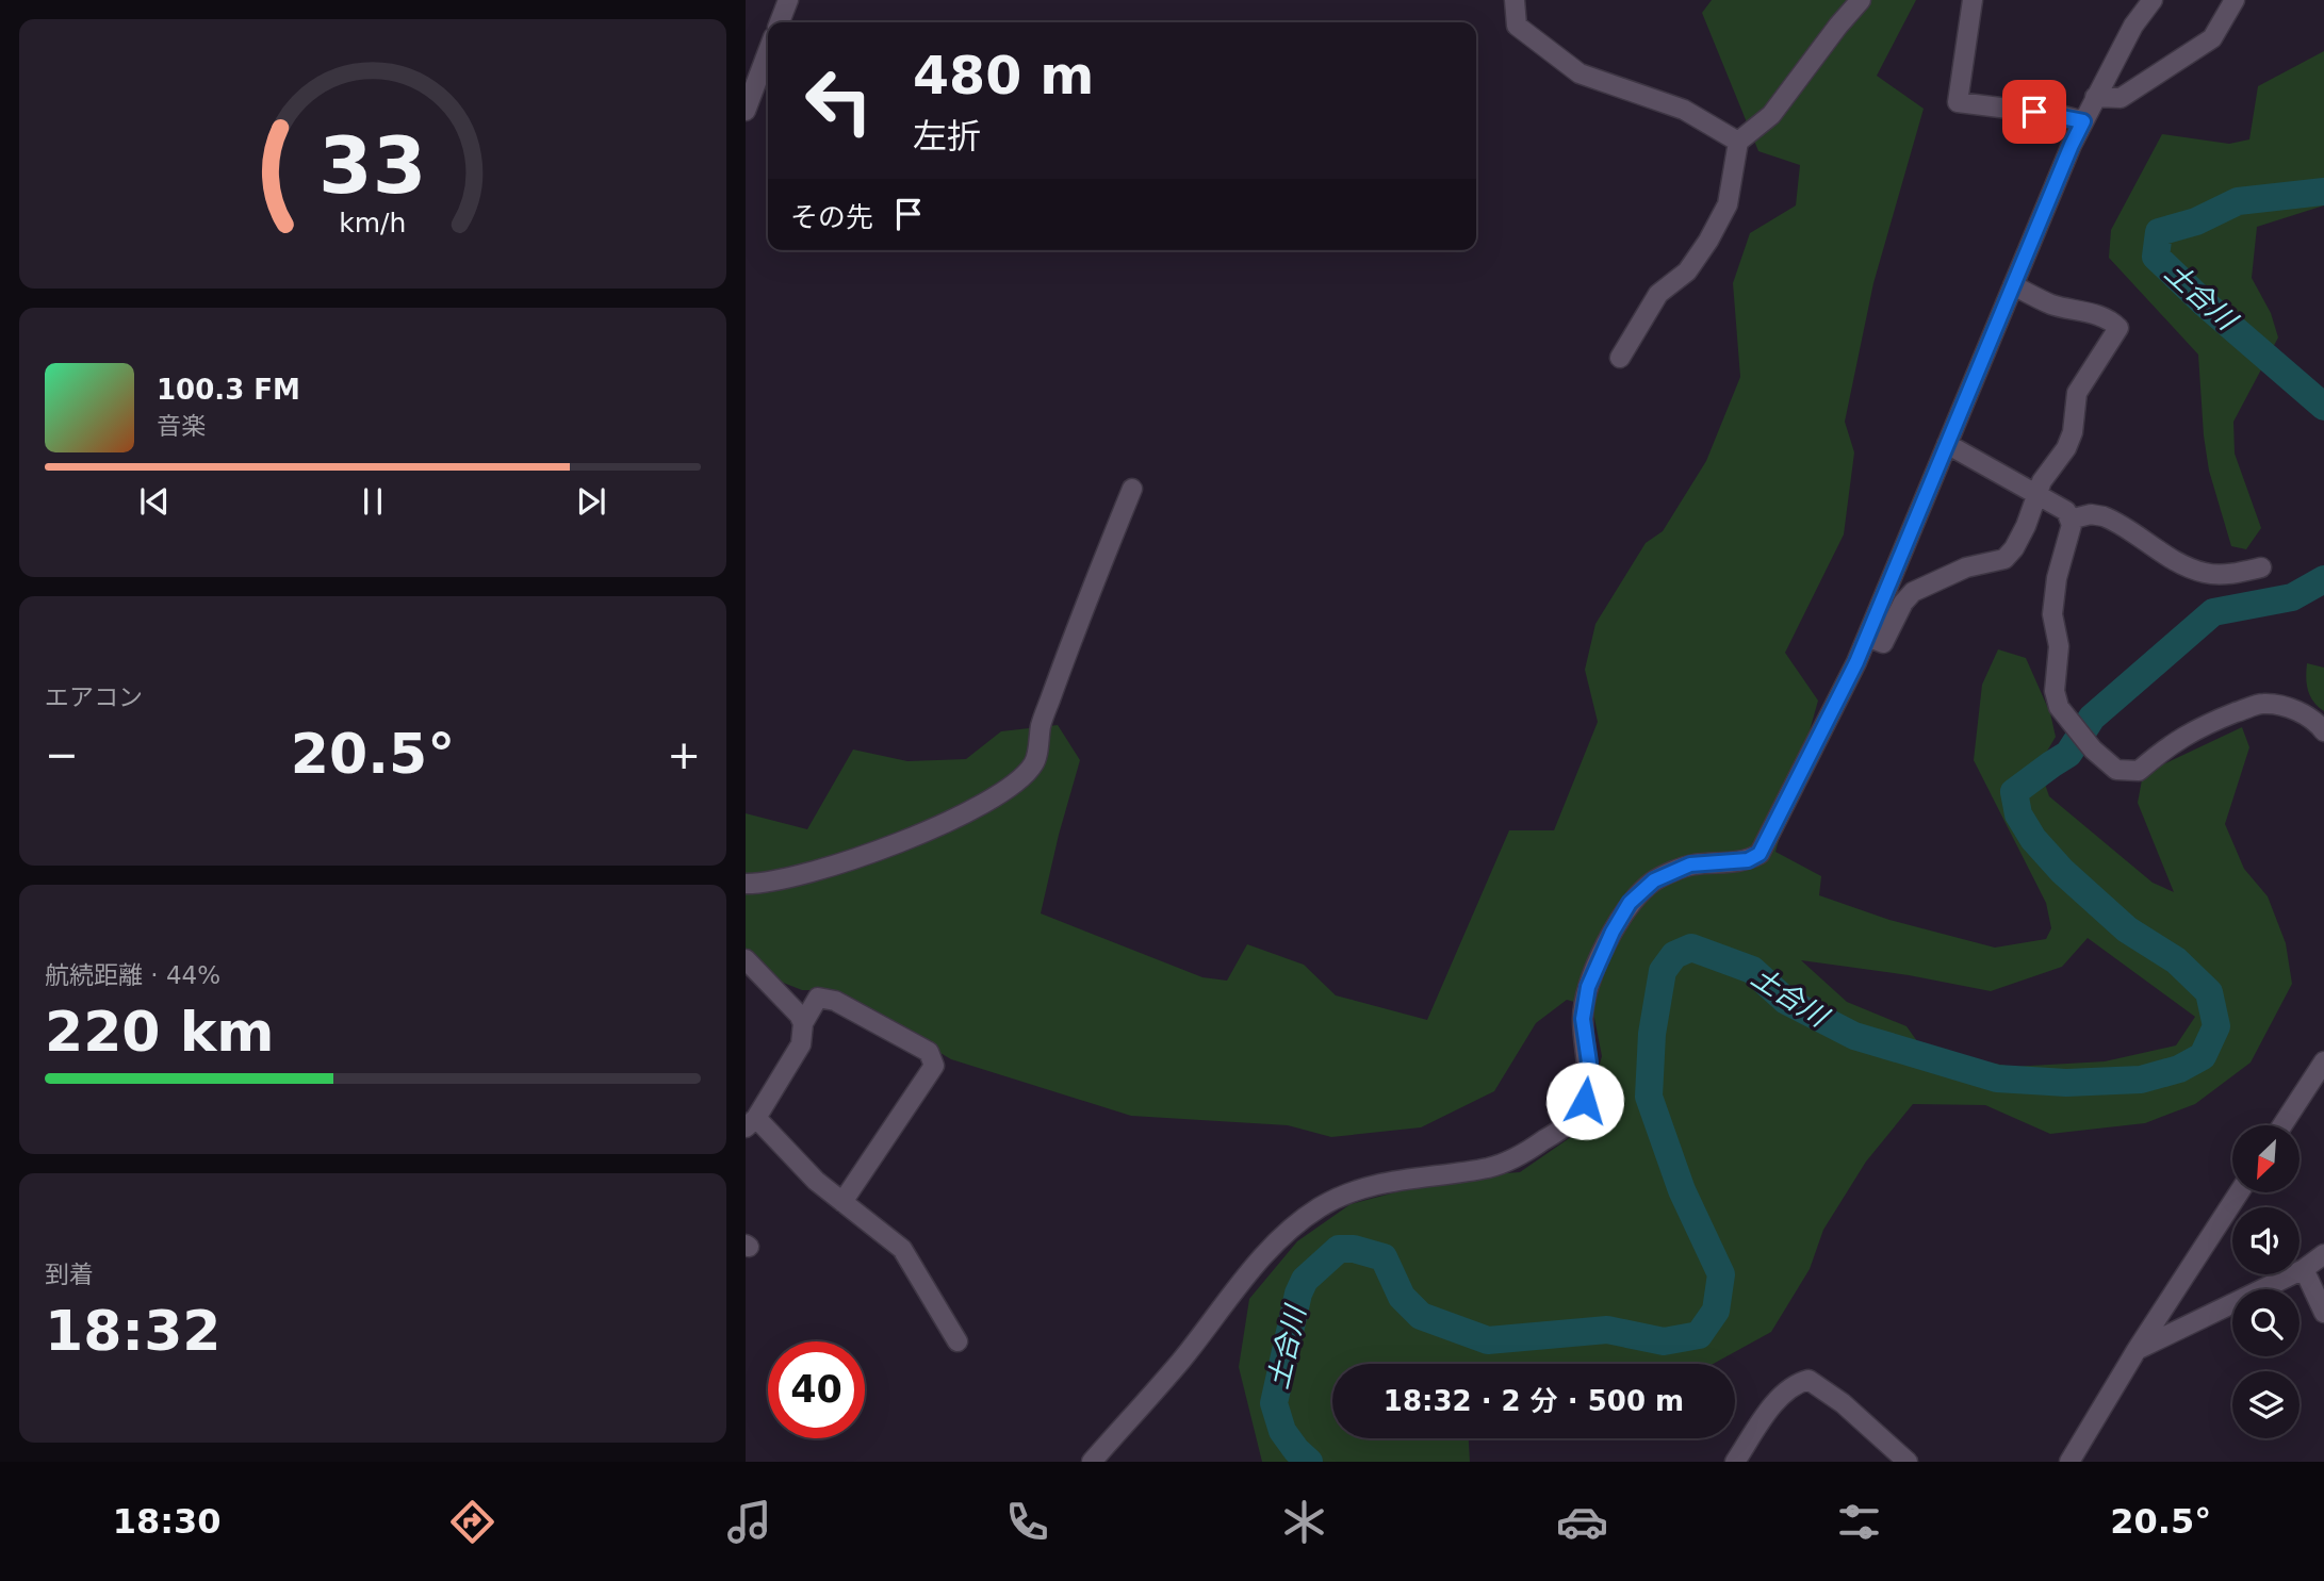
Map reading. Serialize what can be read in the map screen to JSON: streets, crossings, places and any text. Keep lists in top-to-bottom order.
{
  "water": ["土合川"],
  "north": "bottom left",
  "page": {
    "turn": ["480 m", "左折"],
    "then": "その先",
    "song": ["100.3 FM", "音楽"],
    "tile": [
      "エアコン",
      ["航続距離 · 44%", "220 km"],
      ["到着", "18:32"]
    ],
    "heat": ["−", "20.5°", "+"],
    "limit": "40",
    "trip": "18:32 · 2 分 · 500 m",
    "tabs": ["18:30", "20.5°"],
    "gauge": ["33", "km/h"]
  }
}
